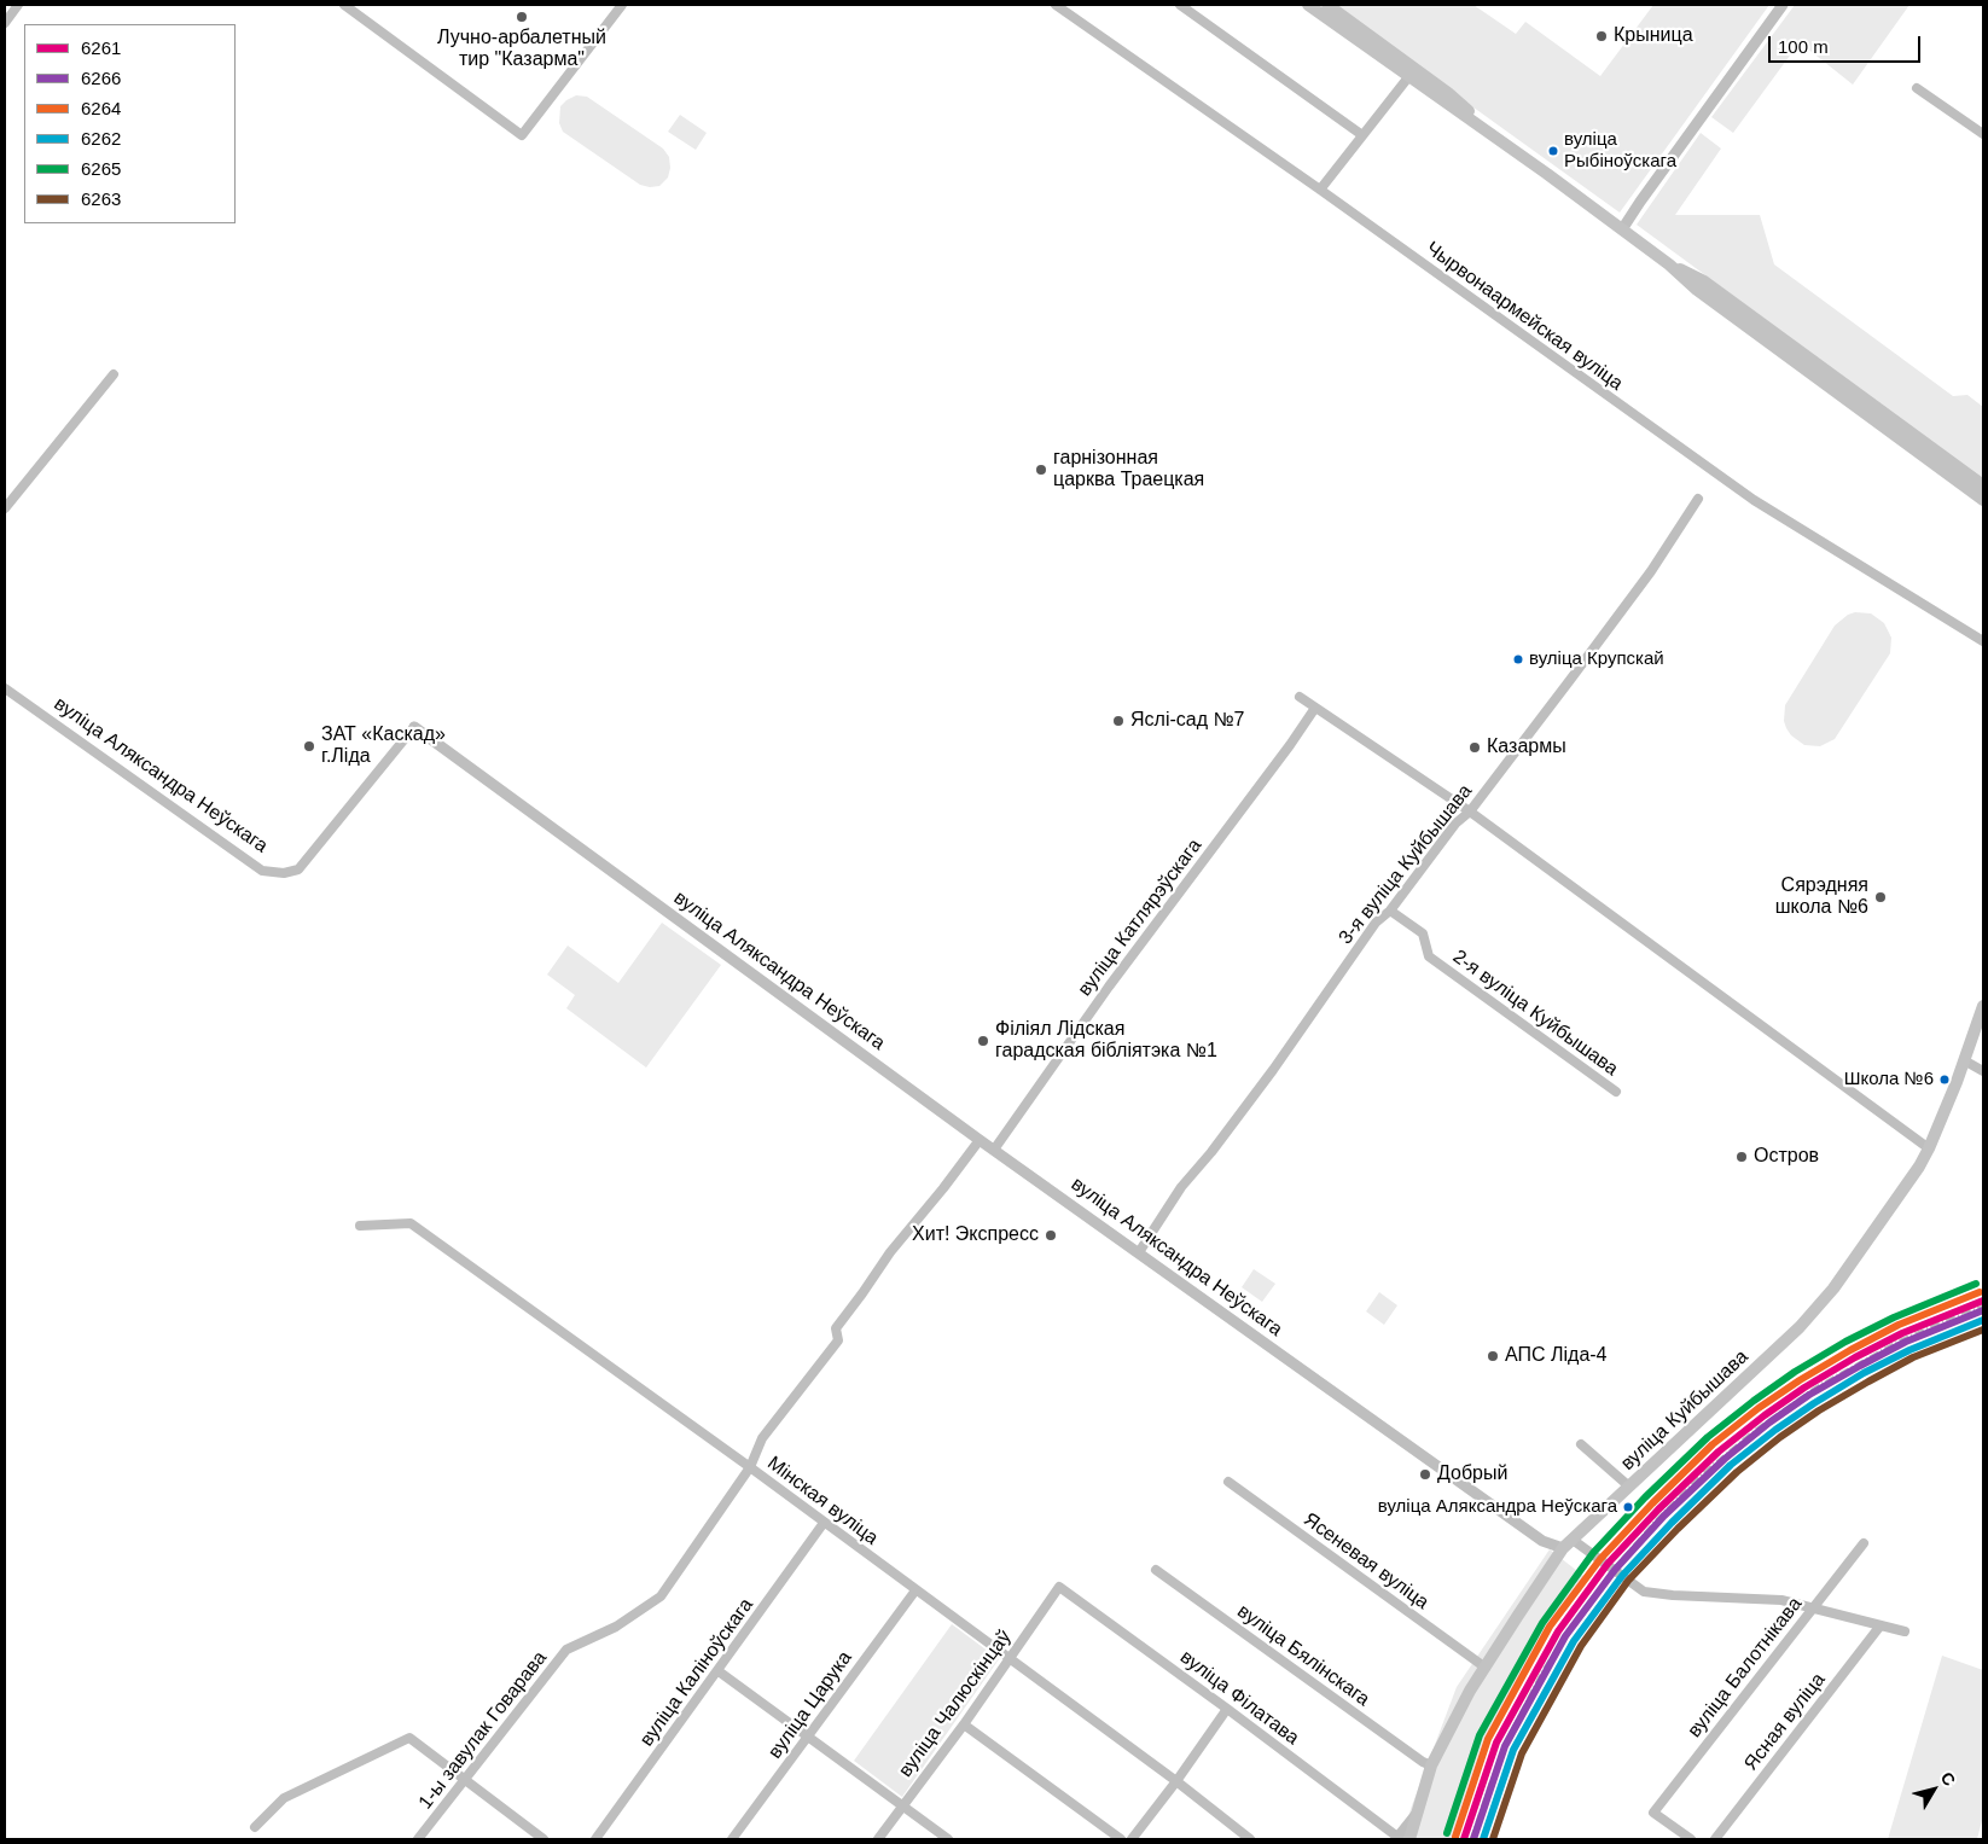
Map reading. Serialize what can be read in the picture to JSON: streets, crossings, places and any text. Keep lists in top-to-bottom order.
{
  "streets": {
    "main road": ["вуліца Куйбышава"],
    "street": [
      "Чырвонаармейская вуліца",
      "вуліца Аляксандра Неўскага",
      "3-я вуліца Куйбышава",
      "вуліца Катлярэўскага",
      "2-я вуліца Куйбышава",
      "Мінская вуліца",
      "Ясеневая вуліца",
      "вуліца Бялінскага",
      "вуліца Балотнікава",
      "вуліца Каліноўскага",
      "вуліца Філатава",
      "вуліца Чалюскінцаў",
      "вуліца Царука",
      "Ясная вуліца",
      "1-ы завулак Говарава"
    ]
  },
  "crossings": [
    ["вуліца Аляксандра Неўскага", "3-я вуліца Куйбышава"],
    ["вуліца Аляксандра Неўскага", "вуліца Катлярэўскага"],
    ["вуліца Аляксандра Неўскага", "вуліца Куйбышава"],
    ["вуліца Аляксандра Неўскага", "вуліца Балотнікава"],
    ["вуліца Аляксандра Неўскага", "Ясная вуліца"],
    ["вуліца Аляксандра Неўскага", "1-ы завулак Говарава"],
    ["3-я вуліца Куйбышава", "2-я вуліца Куйбышава"],
    ["вуліца Куйбышава", "Ясеневая вуліца"],
    ["вуліца Куйбышава", "вуліца Бялінскага"],
    ["вуліца Куйбышава", "вуліца Філатава"],
    ["Мінская вуліца", "вуліца Каліноўскага"],
    ["Мінская вуліца", "вуліца Чалюскінцаў"],
    ["Мінская вуліца", "вуліца Царука"],
    ["Мінская вуліца", "1-ы завулак Говарава"],
    ["вуліца Філатава", "вуліца Чалюскінцаў"]
  ],
  "places": [
    "Лучно-арбалетный тир \"Казарма\"",
    "Крыница",
    "вуліца Рыбіноўскага",
    "гарнізонная царква Траецкая",
    "вуліца Крупскай",
    "Яслі-сад №7",
    "ЗАТ «Каскад» г.Ліда",
    "Казармы",
    "Сярэдняя школа №6",
    "Філіял Лідская гарадская бібліятэка №1",
    "Школа №6",
    "Остров",
    "Хит! Экспресс",
    "АПС Ліда-4",
    "Добрый",
    "вуліца Аляксандра Неўскага"
  ],
  "lines": [
    "transit line 6265",
    "transit line 6264",
    "transit line 6261",
    "transit line 6266",
    "transit line 6262",
    "transit line 6263"
  ],
  "legend": [
    "6261",
    "6266",
    "6264",
    "6262",
    "6265",
    "6263"
  ],
  "scale_bar": "100 m",
  "north": "top right"
}
